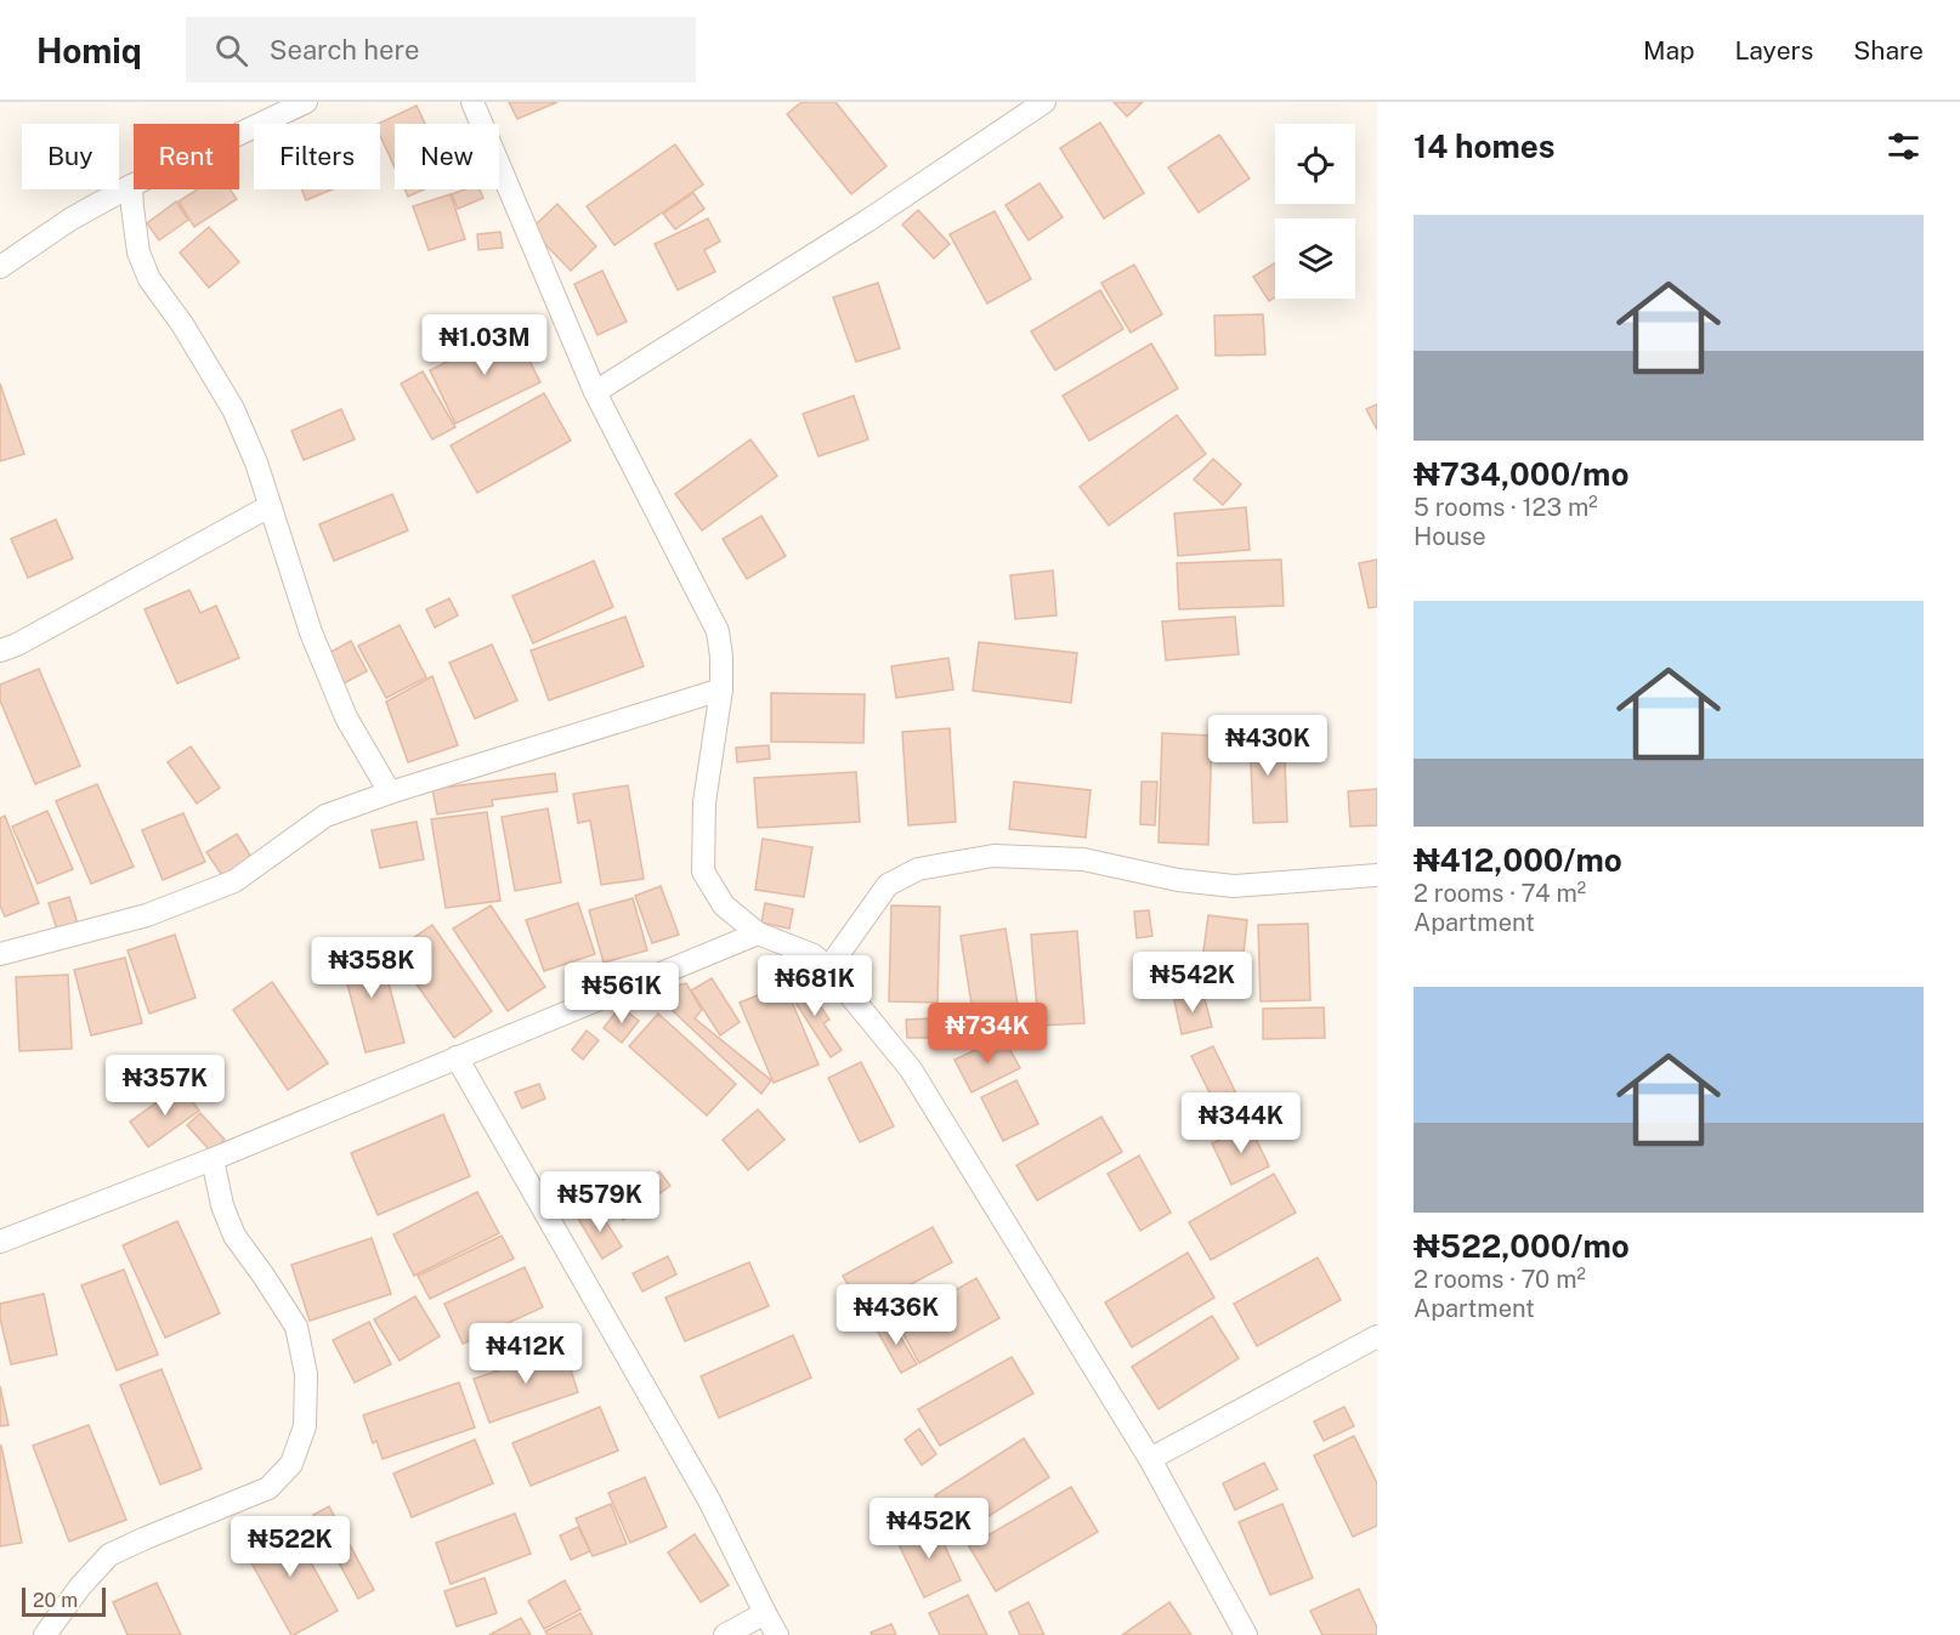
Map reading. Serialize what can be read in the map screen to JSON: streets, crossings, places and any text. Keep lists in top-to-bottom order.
{
  "scale_bar": "20 m",
  "page": {
    "header": "Homiq",
    "search": "Search here",
    "nav": ["Map", "Layers", "Share"],
    "heading": "14 homes",
    "chip": [
      "Buy",
      "Rent",
      "Filters",
      "New"
    ],
    "list": [
      {
        "name": "₦734,000/mo",
        "note": "5 rooms · 123 m² · House"
      },
      {
        "name": "₦412,000/mo",
        "note": "2 rooms · 74 m² · Apartment"
      },
      {
        "name": "₦522,000/mo",
        "note": "2 rooms · 70 m² · Apartment"
      }
    ],
    "price": [
      "₦1.03M",
      "₦430K",
      "₦358K",
      "₦542K",
      "₦681K",
      "₦561K",
      "₦734K",
      "₦357K",
      "₦344K",
      "₦579K",
      "₦436K",
      "₦412K",
      "₦452K",
      "₦522K"
    ],
    "scale": "20 m"
  }
}
